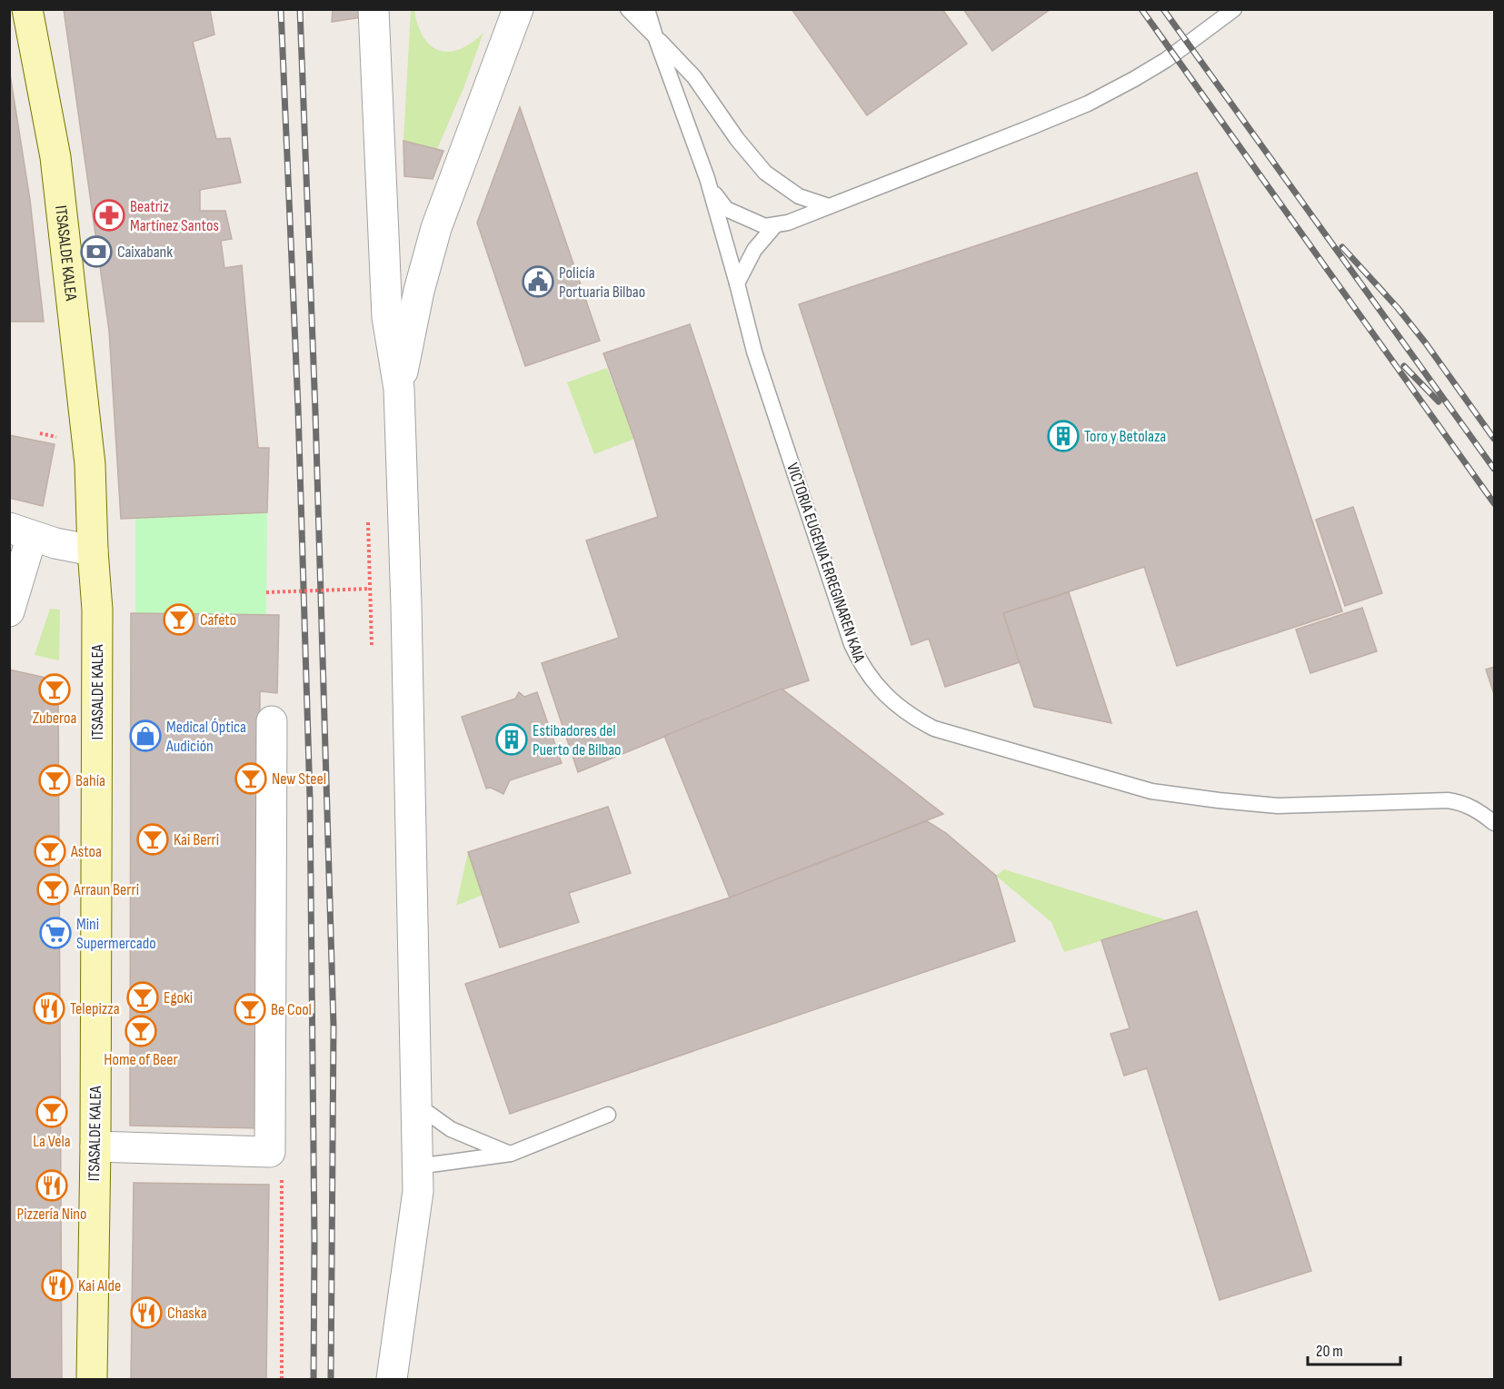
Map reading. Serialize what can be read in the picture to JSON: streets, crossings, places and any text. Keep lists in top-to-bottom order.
{
  "streets": {
    "street": ["ITSASALDE KALEA"],
    "lane": ["VICTORIA EUGENIA ERREGINAREN KAIA"]
  },
  "places": {
    "pharmacy": ["Beatriz Martínez Santos"],
    "bank": ["Caixabank"],
    "public building": ["Policía Portuaria Bilbao"],
    "building": ["Toro y Betolaza", "Estibadores del Puerto de Bilbao"],
    "bar": [
      "Cafeto",
      "Zuberoa",
      "New Steel",
      "Bahía",
      "Kai Berri",
      "Astoa",
      "Arraun Berri",
      "Egoki",
      "Be Cool",
      "Home of Beer",
      "La Vela"
    ],
    "shop": ["Medical Óptica Audición"],
    "supermarket": ["Mini Supermercado"],
    "restaurant": [
      "Telepizza",
      "Pizzería Nino",
      "Kai Alde",
      "Chaska"
    ]
  },
  "scale_bar": "20 m"
}
